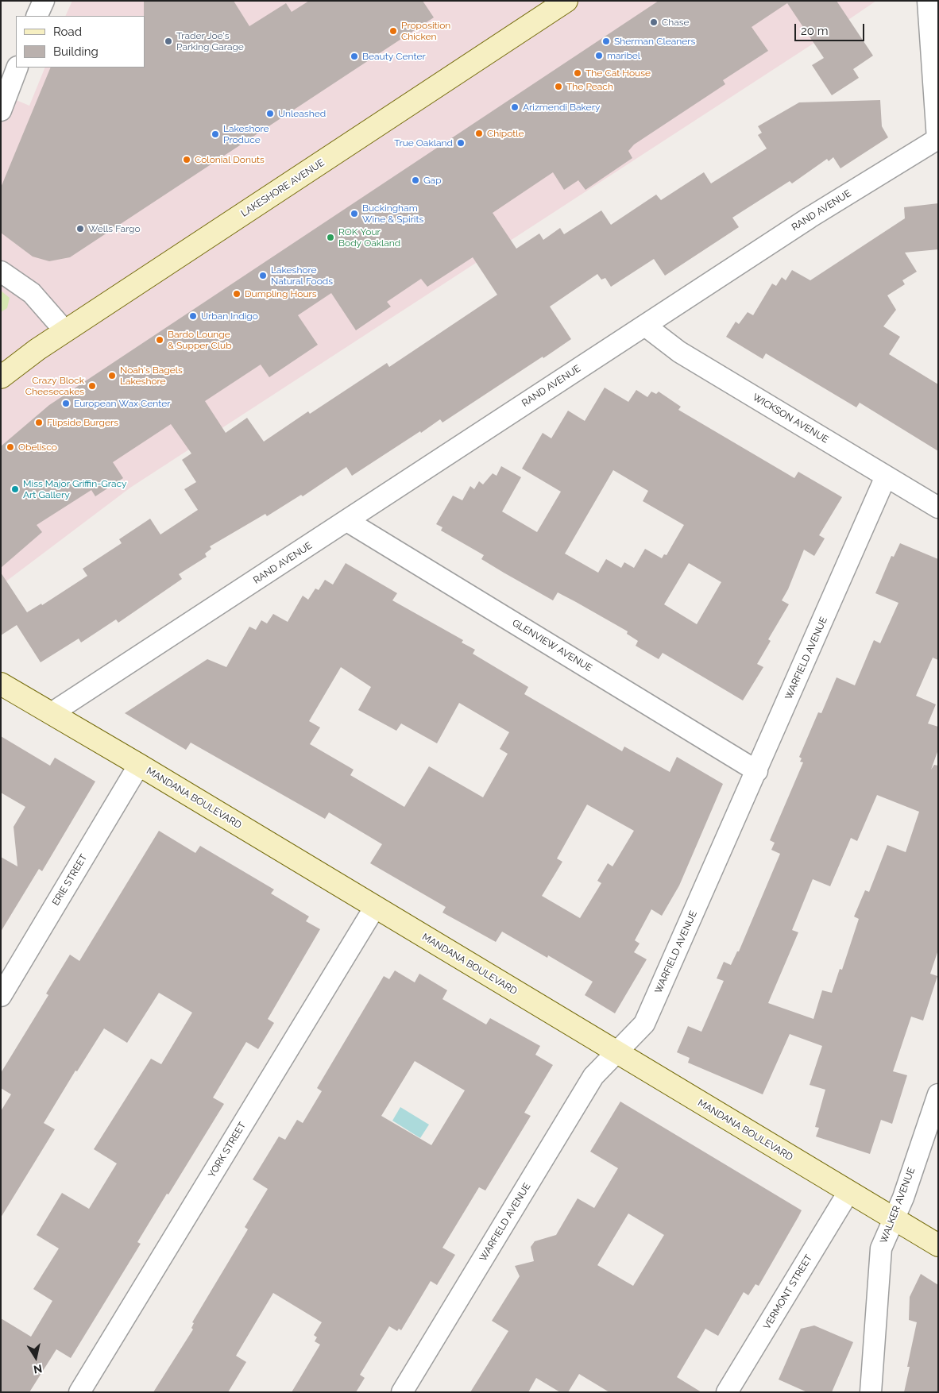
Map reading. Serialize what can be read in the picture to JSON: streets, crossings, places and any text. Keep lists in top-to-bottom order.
{
  "streets": {
    "street": [
      "LAKESHORE AVENUE",
      "RAND AVENUE",
      "WICKSON AVENUE",
      "GLENVIEW AVENUE",
      "WARFIELD AVENUE",
      "MANDANA BOULEVARD",
      "ERIE STREET",
      "YORK STREET",
      "WALKER AVENUE",
      "VERMONT STREET"
    ]
  },
  "crossings": [
    ["RAND AVENUE", "WICKSON AVENUE"],
    ["RAND AVENUE", "GLENVIEW AVENUE"],
    ["RAND AVENUE", "MANDANA BOULEVARD"],
    ["WICKSON AVENUE", "WARFIELD AVENUE"],
    ["GLENVIEW AVENUE", "WARFIELD AVENUE"],
    ["WARFIELD AVENUE", "MANDANA BOULEVARD"],
    ["MANDANA BOULEVARD", "ERIE STREET"],
    ["MANDANA BOULEVARD", "YORK STREET"],
    ["MANDANA BOULEVARD", "WALKER AVENUE"],
    ["MANDANA BOULEVARD", "VERMONT STREET"]
  ],
  "places": [
    "Chase",
    "Proposition Chicken",
    "Trader Joe's Parking Garage",
    "Sherman Cleaners",
    "maribel",
    "Beauty Center",
    "The Cat House",
    "The Peach",
    "Arizmendi Bakery",
    "Unleashed",
    "Chipotle",
    "Lakeshore Produce",
    "True Oakland",
    "Colonial Donuts",
    "Gap",
    "Buckingham Wine & Spirits",
    "Wells Fargo",
    "ROK Your Body Oakland",
    "Lakeshore Natural Foods",
    "Dumpling Hours",
    "Urban Indigo",
    "Bardo Lounge & Supper Club",
    "Noah's Bagels Lakeshore",
    "Crazy Block Cheesecakes",
    "European Wax Center",
    "Flipside Burgers",
    "Obelisco",
    "Miss Major Griffin-Gracy Art Gallery"
  ],
  "legend": ["Road", "Building"],
  "scale_bar": "20 m",
  "north": "bottom"
}
